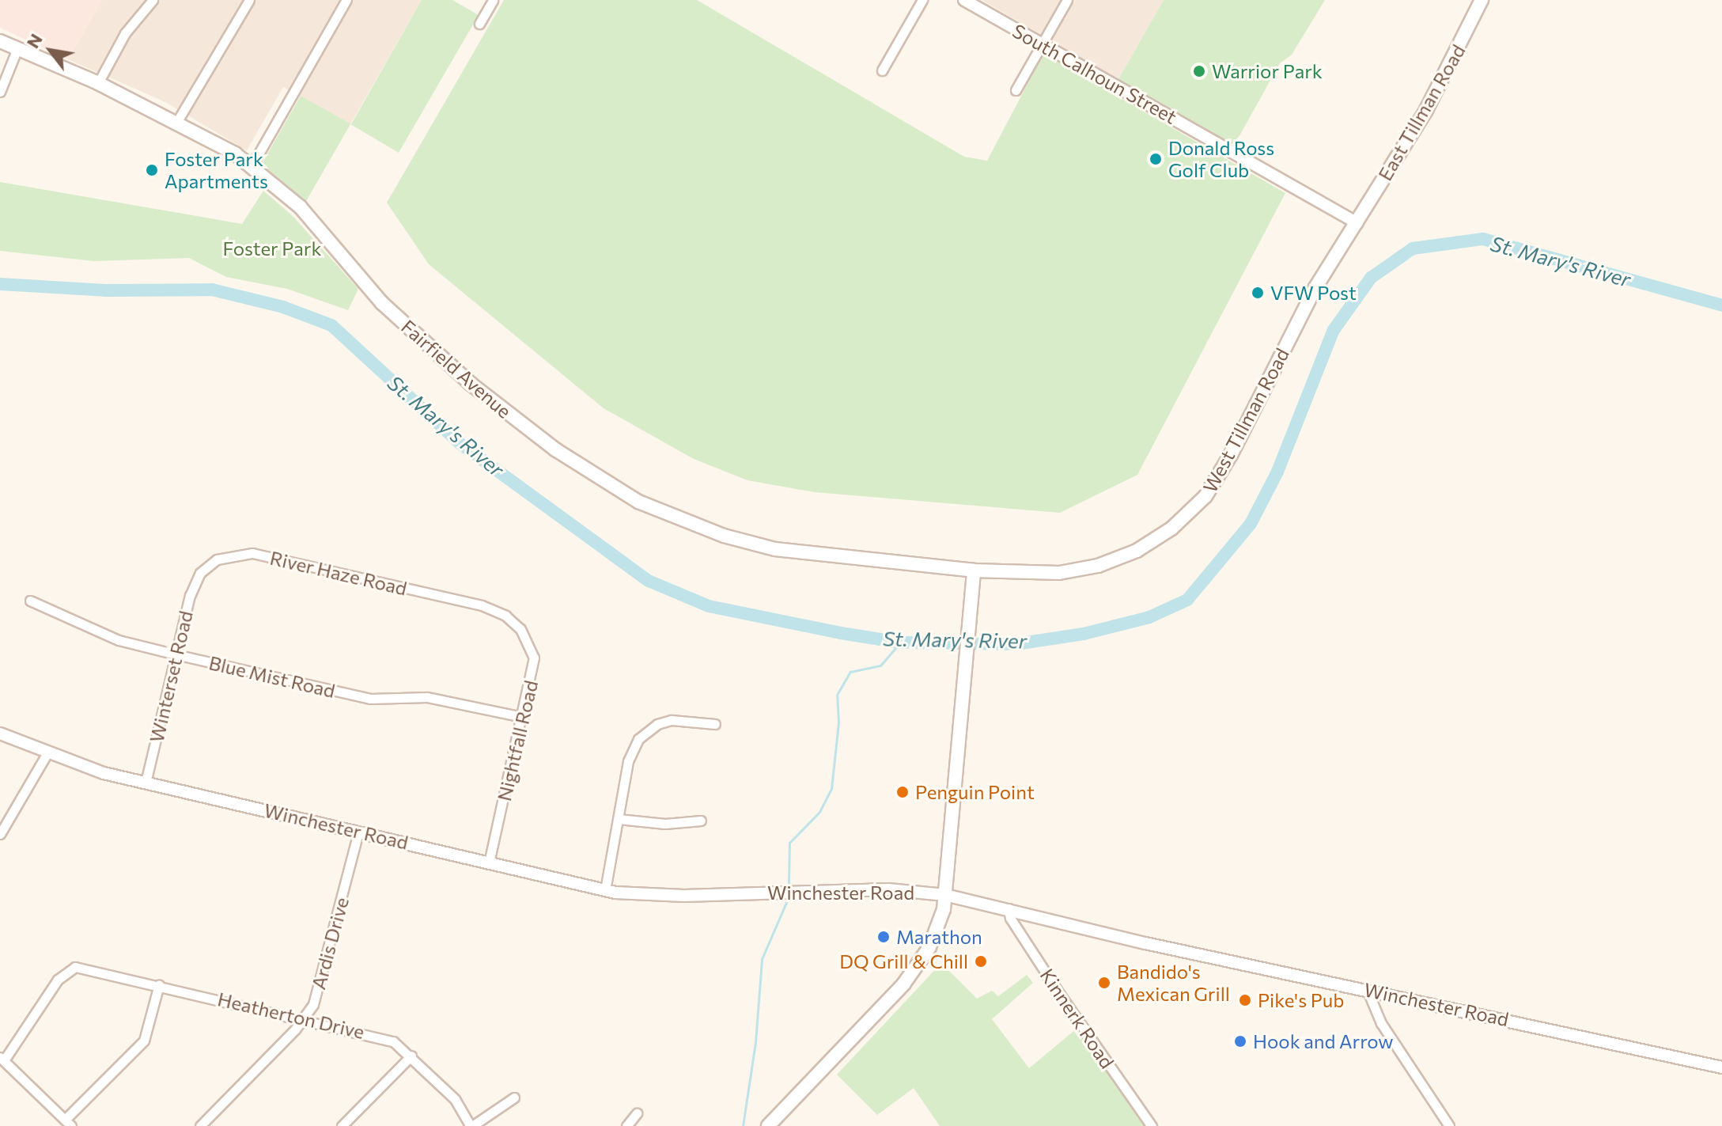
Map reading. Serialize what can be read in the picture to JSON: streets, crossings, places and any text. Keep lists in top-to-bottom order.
{
  "streets": {
    "main road": ["East Tillman Road", "Fairfield Avenue", "West Tillman Road"],
    "street": [
      "South Calhoun Street",
      "River Haze Road",
      "Winterset Road",
      "Blue Mist Road",
      "Nightfall Road",
      "Winchester Road",
      "Ardis Drive",
      "Heatherton Drive",
      "Kinnerk Road"
    ]
  },
  "crossings": [
    ["South Calhoun Street", "East Tillman Road"],
    ["South Calhoun Street", "West Tillman Road"],
    ["East Tillman Road", "West Tillman Road"],
    ["Fairfield Avenue", "West Tillman Road"],
    ["River Haze Road", "Winterset Road"],
    ["River Haze Road", "Nightfall Road"],
    ["Winterset Road", "Blue Mist Road"],
    ["Winterset Road", "Winchester Road"],
    ["Blue Mist Road", "Nightfall Road"],
    ["Nightfall Road", "Winchester Road"],
    ["Winchester Road", "Ardis Drive"],
    ["Winchester Road", "Kinnerk Road"],
    ["Ardis Drive", "Heatherton Drive"]
  ],
  "water": ["St. Mary's River"],
  "parks": ["Foster Park"],
  "places": [
    "Warrior Park",
    "Donald Ross Golf Club",
    "Foster Park Apartments",
    "VFW Post",
    "Penguin Point",
    "Marathon",
    "DQ Grill & Chill",
    "Bandido's Mexican Grill",
    "Pike's Pub",
    "Hook and Arrow"
  ],
  "north": "top left"
}
